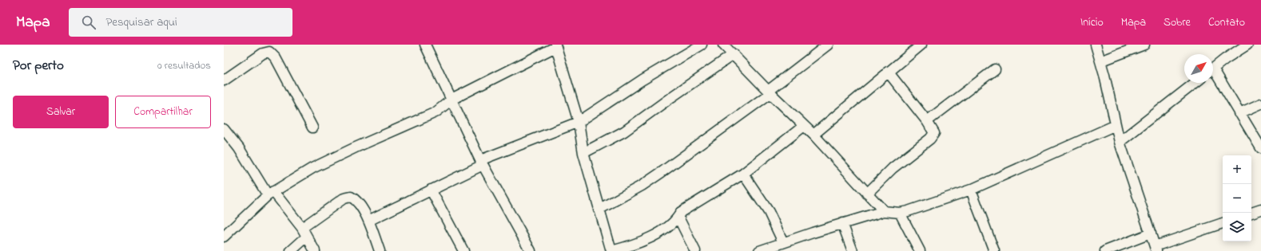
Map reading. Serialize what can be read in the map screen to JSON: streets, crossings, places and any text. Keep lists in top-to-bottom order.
{
  "north": "top right",
  "page": {
    "header": "Mapa",
    "search": "Pesquisar aqui",
    "nav": [
      "Início",
      "Mapa",
      "Sobre",
      "Contato"
    ],
    "heading": ["Por perto", "0 resultados"],
    "buttons": ["Salvar", "Compartilhar"],
    "map_buttons": ["+", "−"]
  }
}
